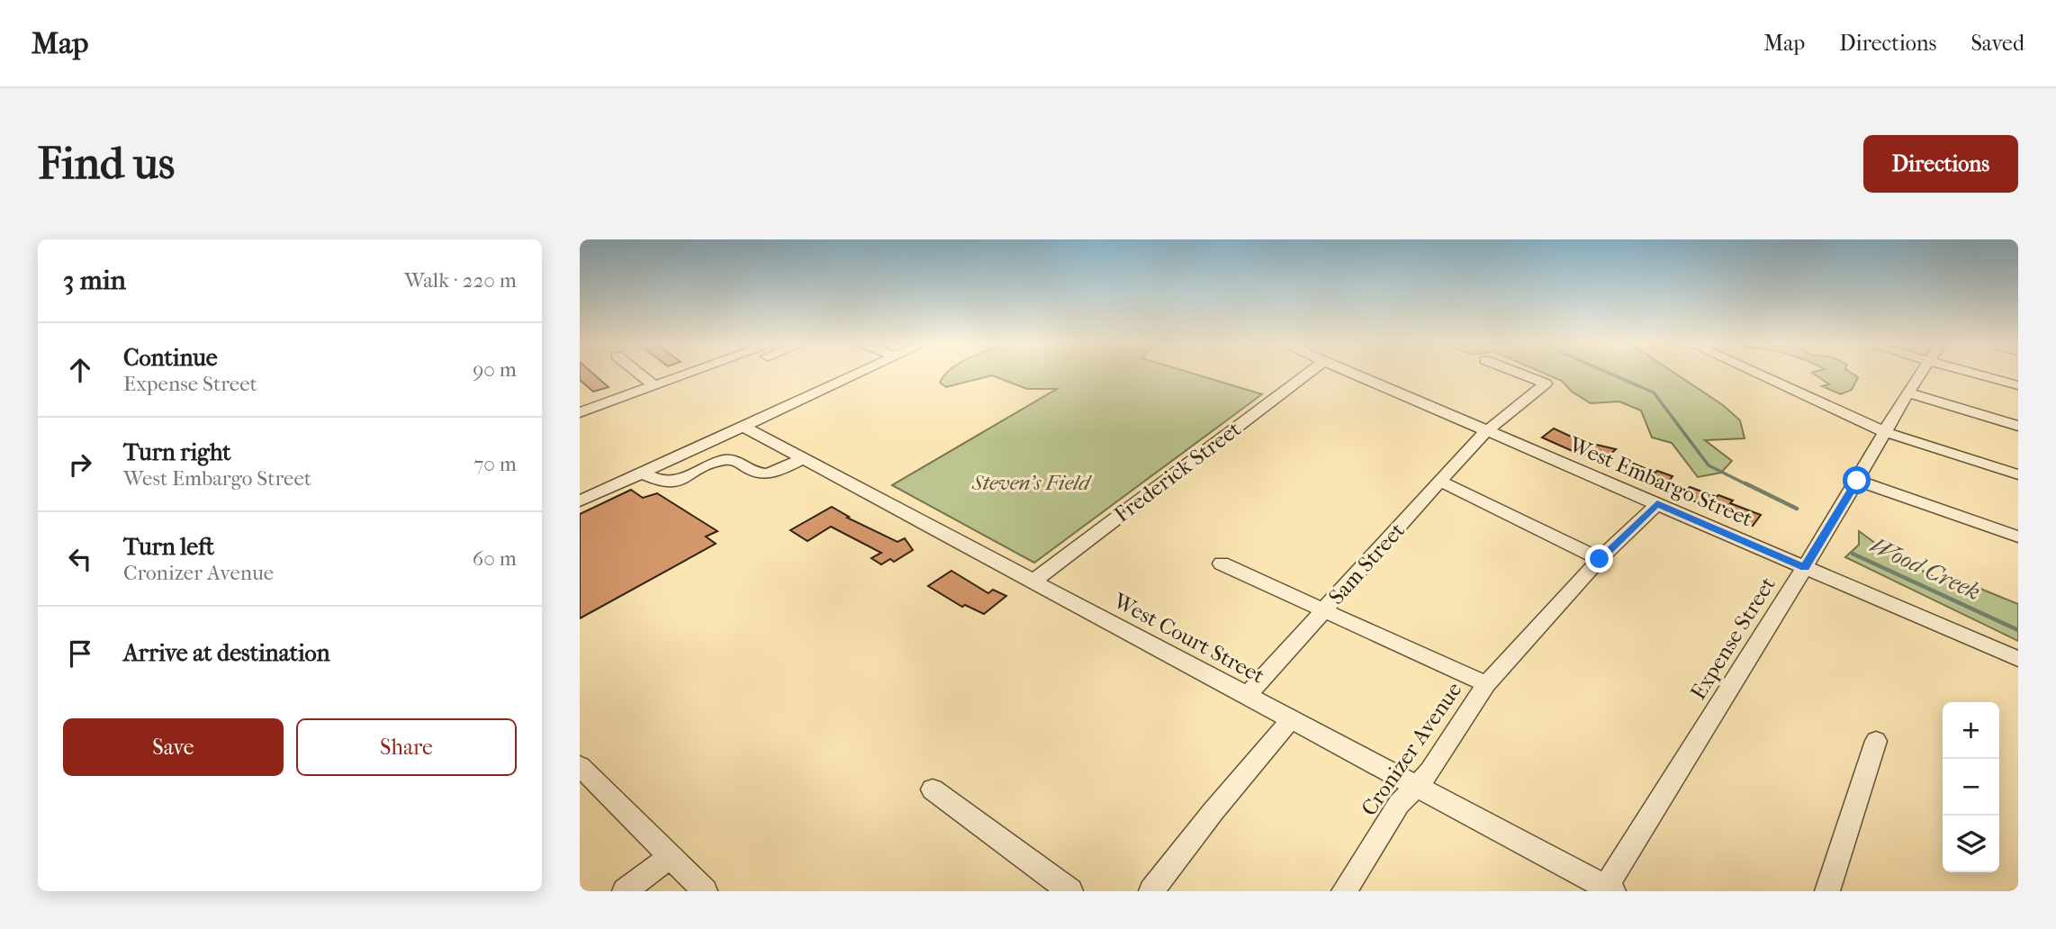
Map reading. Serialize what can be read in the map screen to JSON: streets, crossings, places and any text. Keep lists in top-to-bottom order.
{
  "streets": {
    "street": [
      "Frederick Street",
      "West Embargo Street",
      "Sam Street",
      "West Court Street",
      "Expense Street",
      "Cronizer Avenue"
    ]
  },
  "crossings": [
    ["Frederick Street", "West Court Street"],
    ["West Embargo Street", "Sam Street"],
    ["West Embargo Street", "Expense Street"],
    ["West Embargo Street", "Cronizer Avenue"],
    ["Sam Street", "West Court Street"],
    ["West Court Street", "Expense Street"],
    ["West Court Street", "Cronizer Avenue"]
  ],
  "water": ["Wood Creek"],
  "parks": ["Steven's Field"],
  "page": {
    "header": "Map",
    "nav": ["Map", "Directions", "Saved"],
    "buttons": [
      "Directions",
      ["Save", "Share"]
    ],
    "title": "Find us",
    "heading": ["3 min", "Walk · 220 m"],
    "list": [
      ["Continue", "Expense Street", "90 m"],
      ["Turn right", "West Embargo Street", "70 m"],
      ["Turn left", "Cronizer Avenue", "60 m"],
      "Arrive at destination"
    ],
    "map_buttons": ["+", "−"]
  }
}
